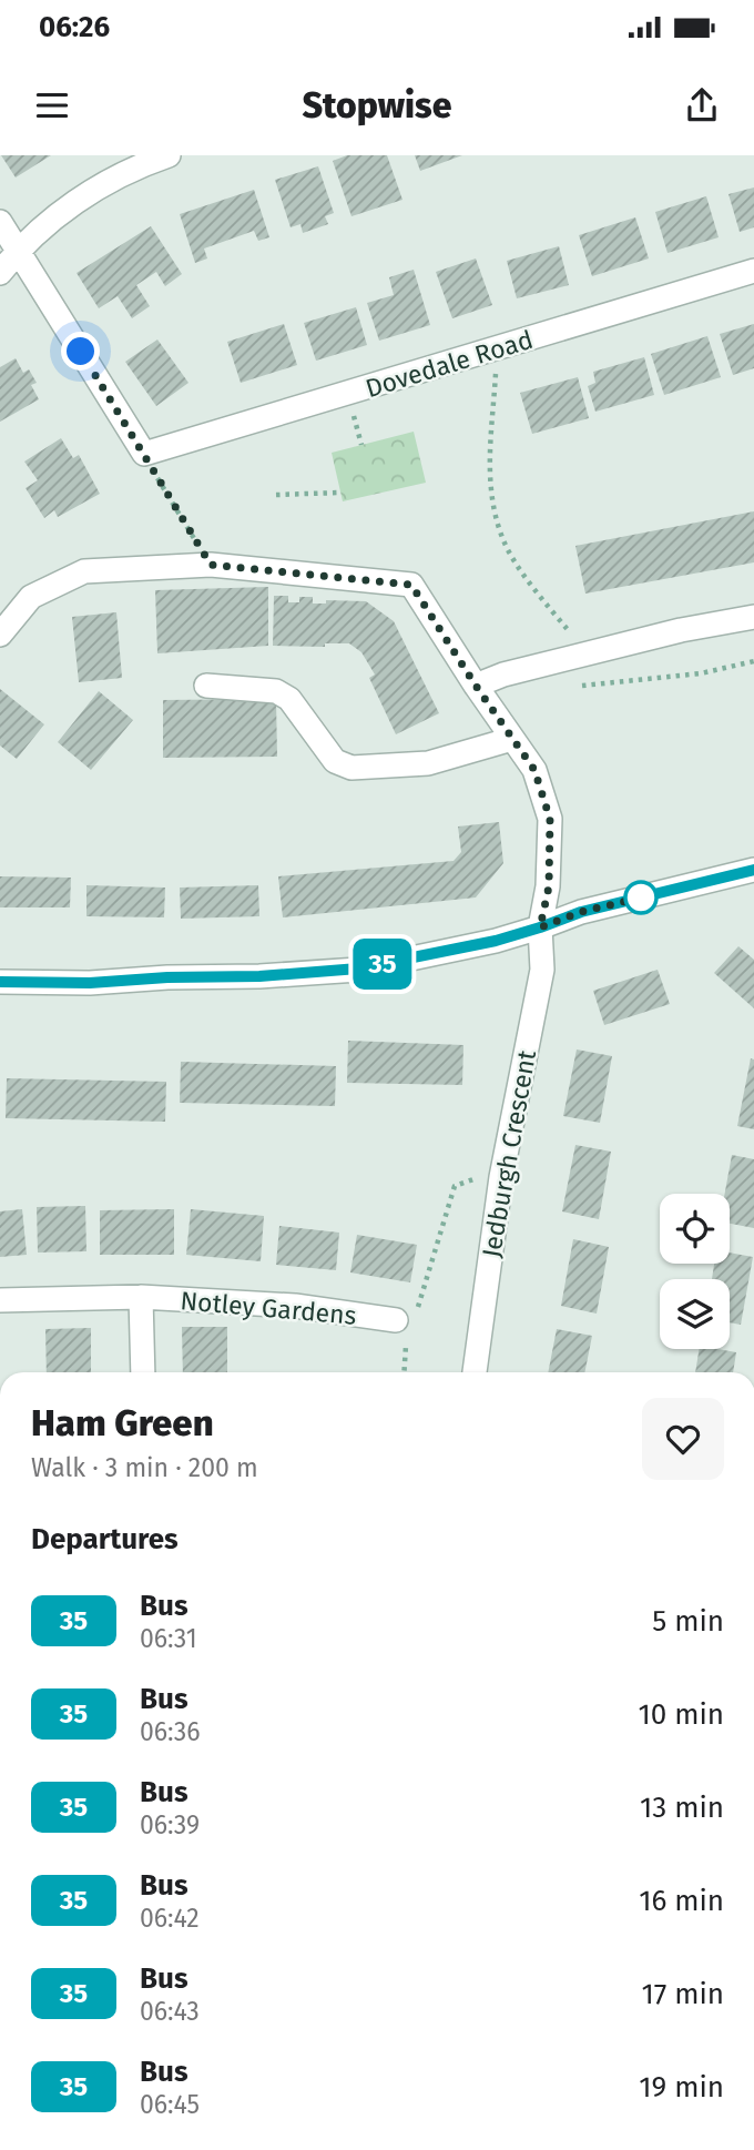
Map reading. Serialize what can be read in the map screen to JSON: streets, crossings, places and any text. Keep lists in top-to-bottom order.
{
  "streets": {
    "street": ["Dovedale Road", "Jedburgh Crescent", "Notley Gardens"]
  },
  "lines": ["bus line 35"],
  "page": {
    "status": "06:26",
    "header": "Stopwise",
    "on_map": "35",
    "heading": [
      ["Ham Green", "Walk · 3 min · 200 m"],
      "Departures"
    ],
    "list": [
      {
        "mark": "35",
        "name": "Bus",
        "note": "06:31",
        "value": "5 min"
      },
      {
        "mark": "35",
        "name": "Bus",
        "note": "06:36",
        "value": "10 min"
      },
      {
        "mark": "35",
        "name": "Bus",
        "note": "06:39",
        "value": "13 min"
      },
      {
        "mark": "35",
        "name": "Bus",
        "note": "06:42",
        "value": "16 min"
      },
      {
        "mark": "35",
        "name": "Bus",
        "note": "06:43",
        "value": "17 min"
      },
      {
        "mark": "35",
        "name": "Bus",
        "note": "06:45",
        "value": "19 min"
      }
    ]
  }
}
